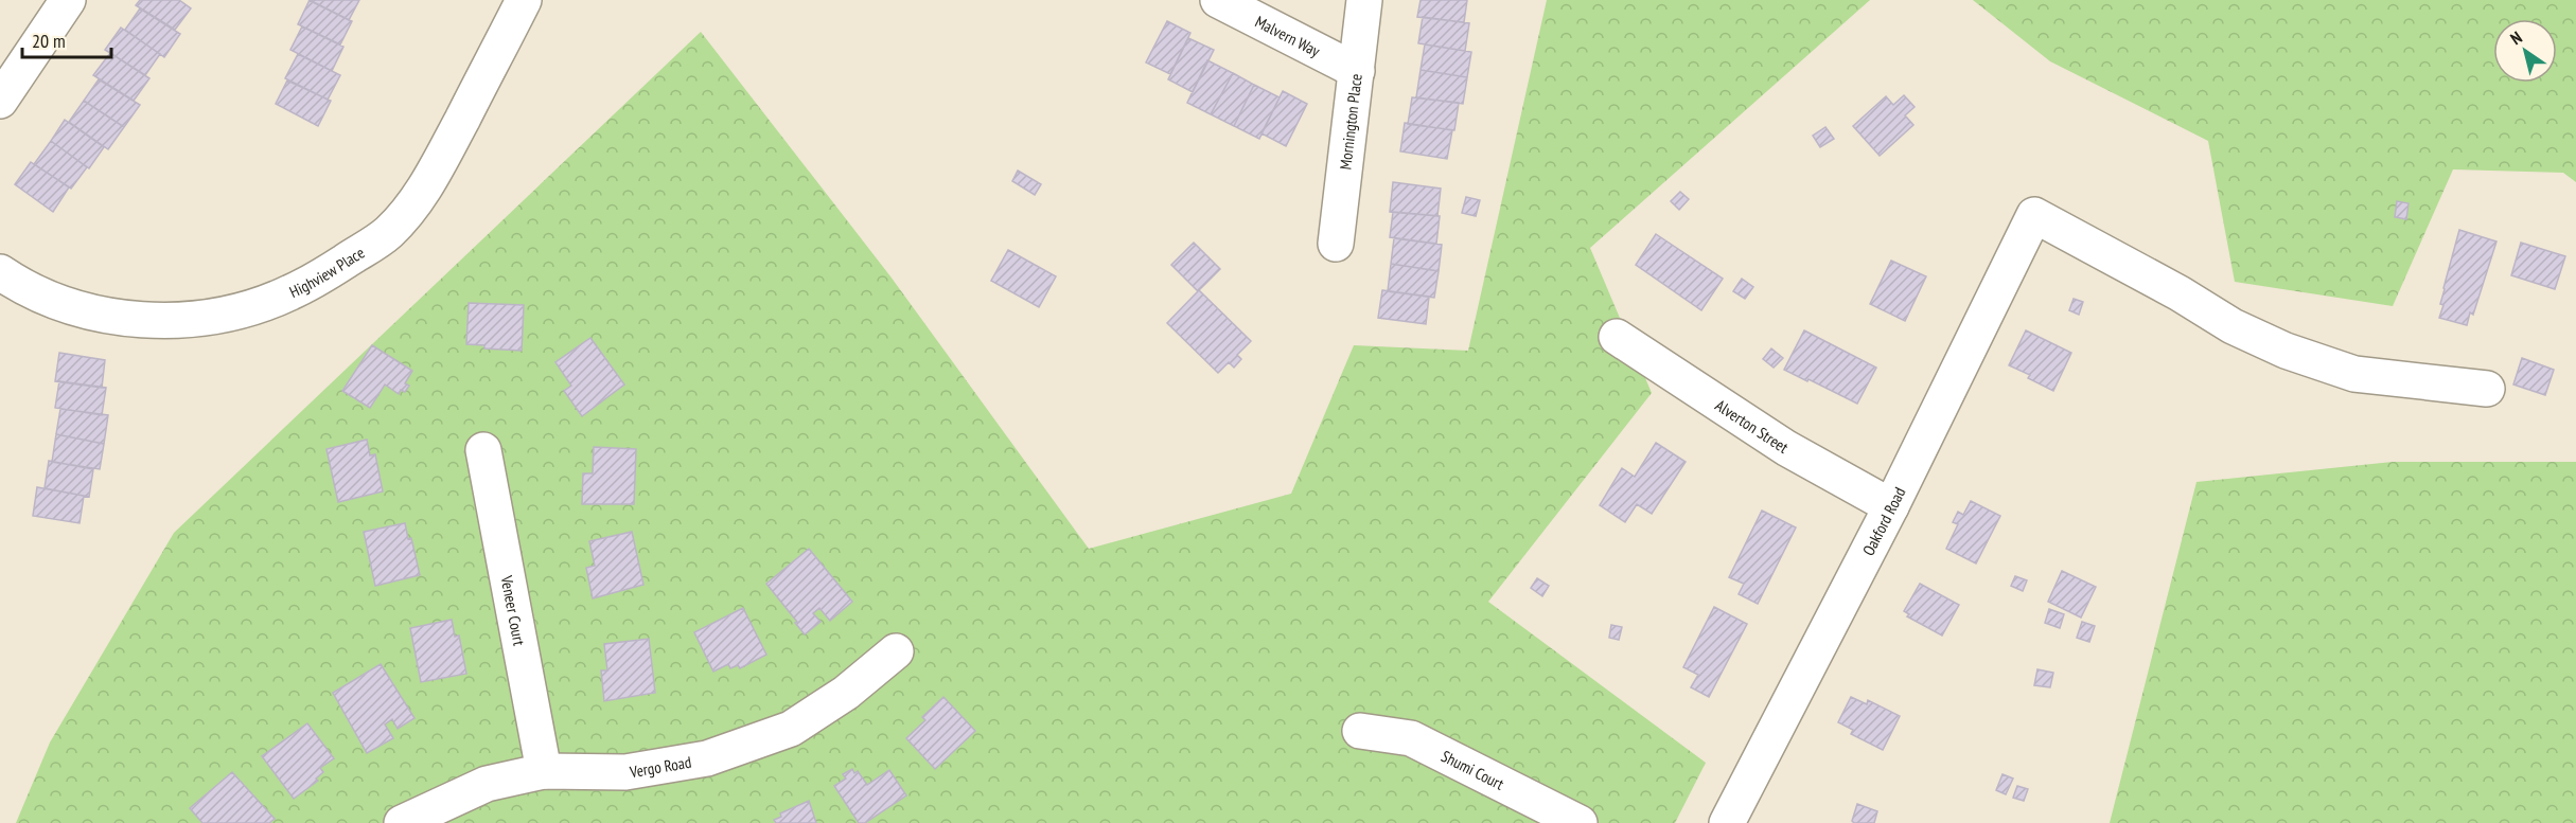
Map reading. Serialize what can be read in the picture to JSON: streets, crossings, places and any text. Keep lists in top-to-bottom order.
{
  "streets": {
    "street": [
      "Malvern Way",
      "Mornington Place",
      "Highview Place",
      "Alverton Street",
      "Oakford Road",
      "Veneer Court",
      "Vergo Road",
      "Shumi Court"
    ]
  },
  "crossings": [
    ["Malvern Way", "Mornington Place"],
    ["Alverton Street", "Oakford Road"],
    ["Veneer Court", "Vergo Road"]
  ],
  "scale_bar": "20 m",
  "north": "top left"
}
